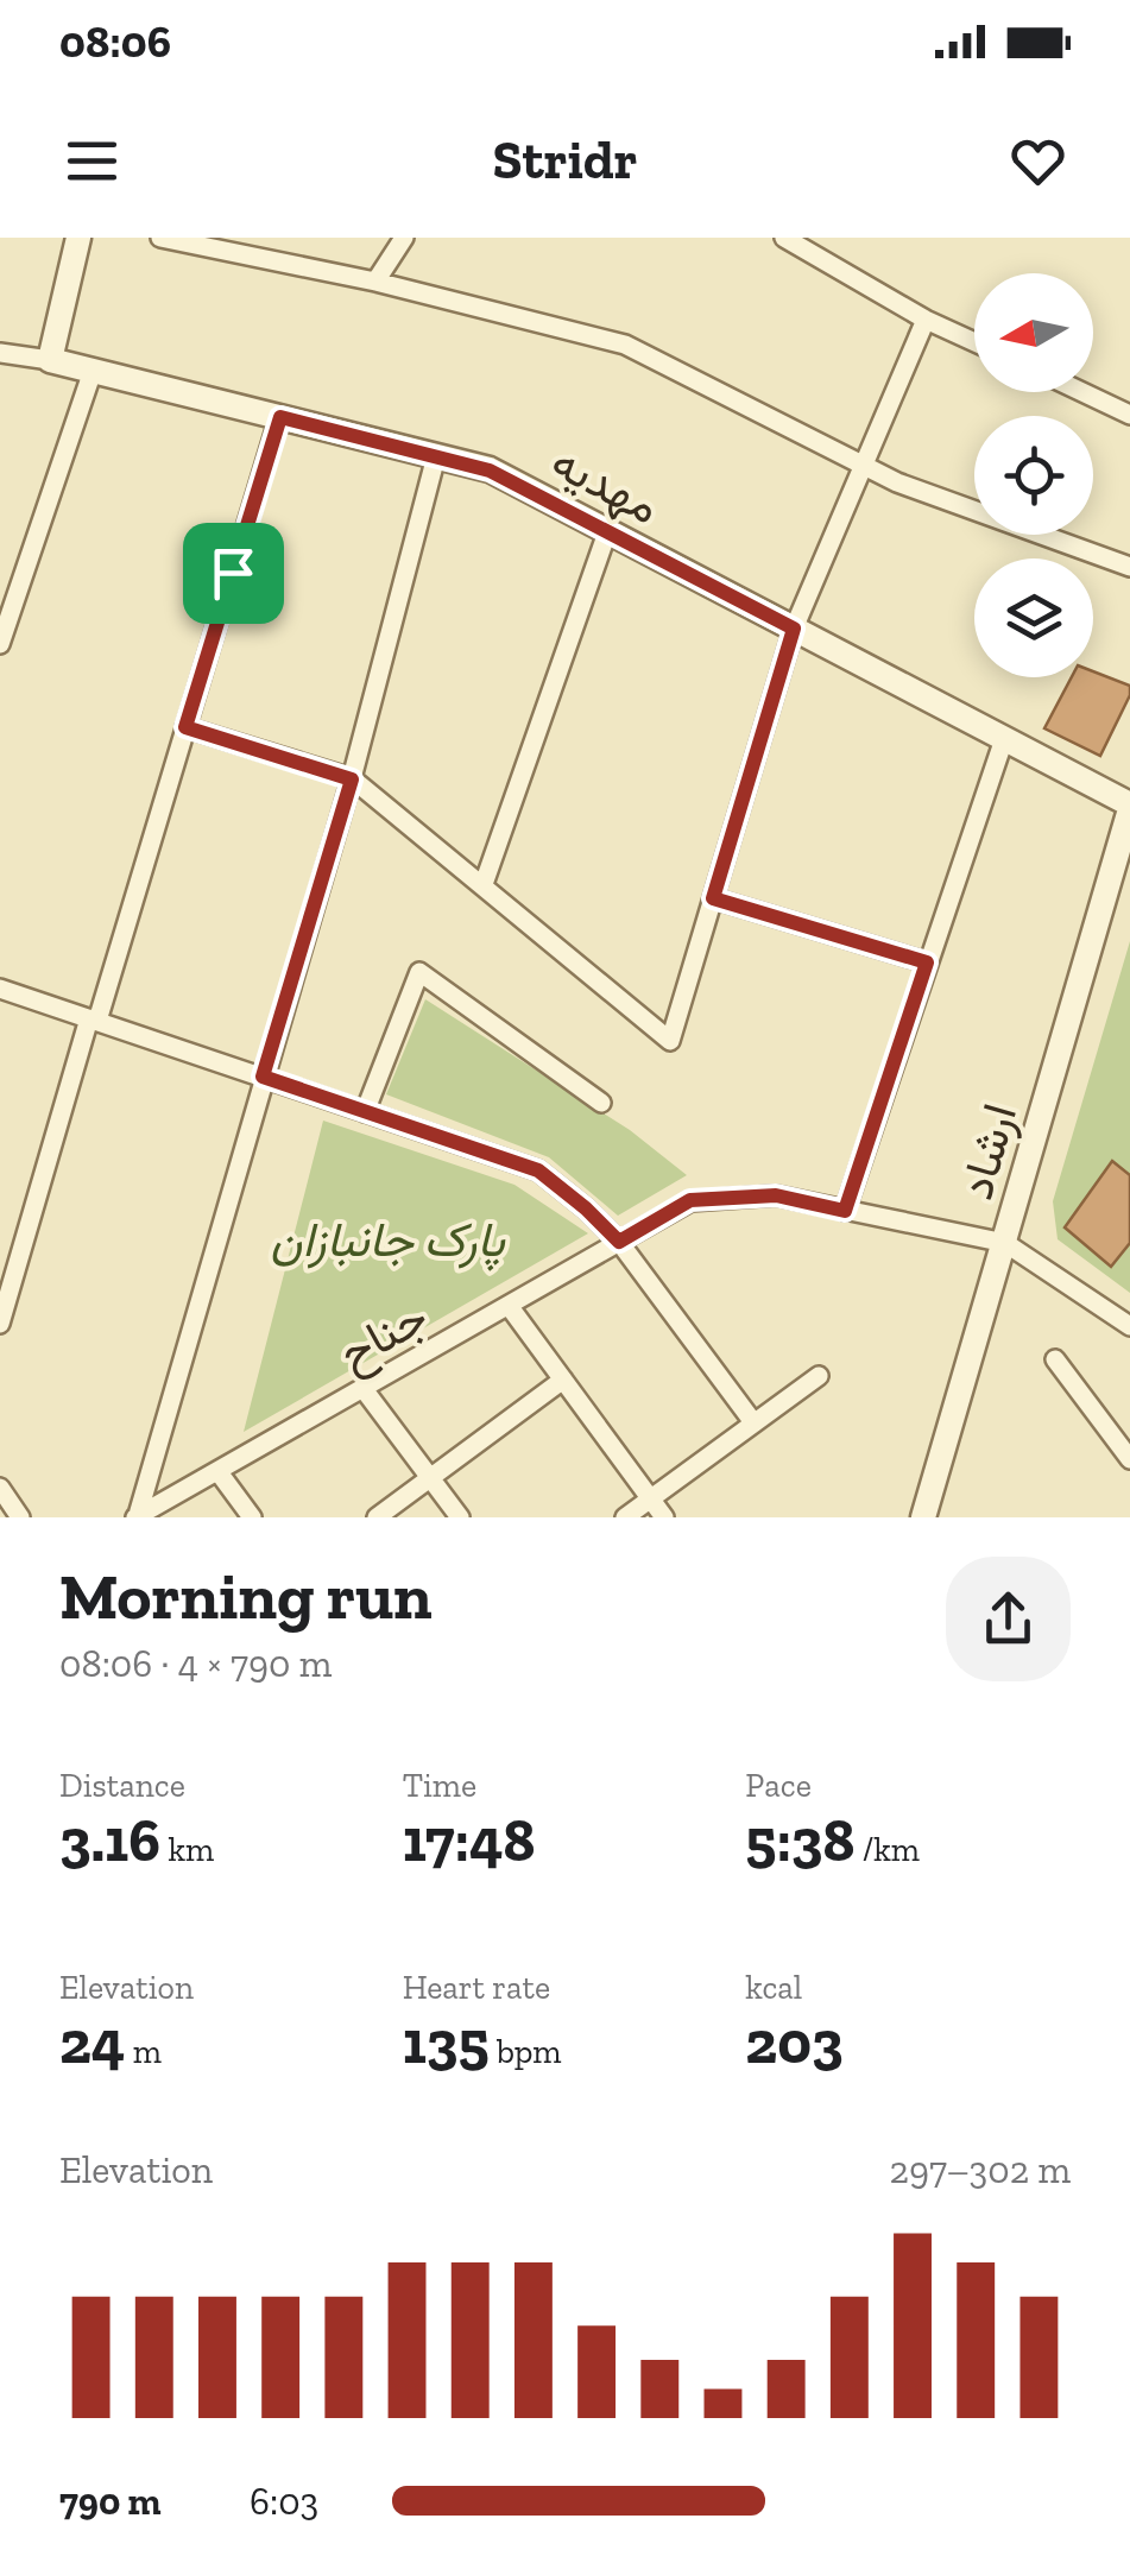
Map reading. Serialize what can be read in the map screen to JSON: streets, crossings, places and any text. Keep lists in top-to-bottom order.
{
  "streets": {
    "street": ["مهدیه", "ارشاد", "جناح"]
  },
  "crossings": [
    ["مهدیه", "ارشاد"],
    ["ارشاد", "جناح"]
  ],
  "parks": ["پارک جانبازان"],
  "north": "left",
  "page": {
    "status": "08:06",
    "header": "Stridr",
    "heading": ["Morning run", "08:06 · 4 × 790 m"],
    "stats": [
      ["Distance", "3.16 km"],
      ["Time", "17:48"],
      ["Pace", "5:38 /km"],
      ["Elevation", "24 m"],
      ["Heart rate", "135 bpm"],
      ["kcal", "203"]
    ],
    "chart": ["Elevation", "297–302 m"],
    "list": [
      {
        "name": "790 m",
        "note": "6:03"
      }
    ]
  }
}
